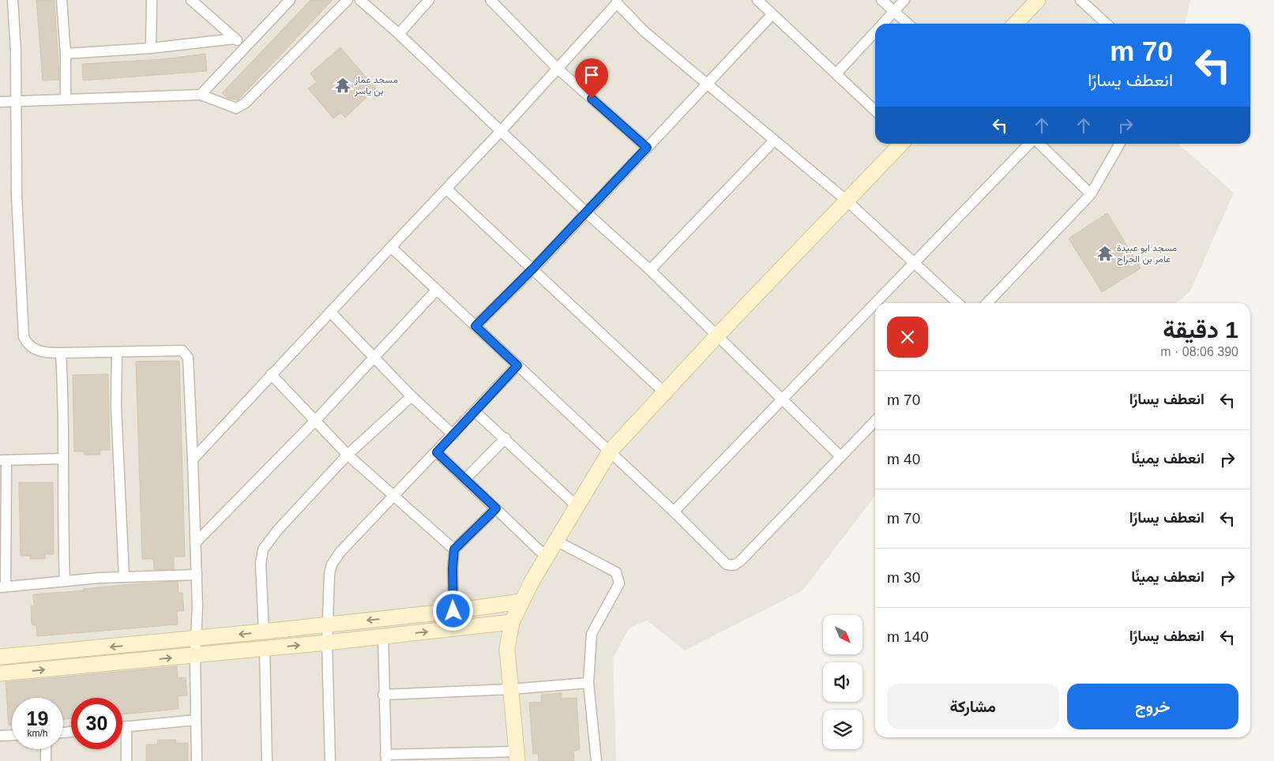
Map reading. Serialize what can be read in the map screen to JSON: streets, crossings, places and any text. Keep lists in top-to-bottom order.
{
  "places": {
    "temple": ["مسجد عمار بن ياسر", "مسجد ابو عبيدة عامر بن الجراح"]
  },
  "north": "bottom right",
  "page": {
    "turn": ["70 m", "انعطف يسارًا"],
    "heading": ["1 دقيقة", "390 m · 08:06"],
    "list": [
      {
        "name": "انعطف يسارًا",
        "value": "70 m"
      },
      {
        "name": "انعطف يمينًا",
        "value": "40 m"
      },
      {
        "name": "انعطف يسارًا",
        "value": "70 m"
      },
      {
        "name": "انعطف يمينًا",
        "value": "30 m"
      },
      {
        "name": "انعطف يسارًا",
        "value": "140 m"
      }
    ],
    "buttons": ["خروج", "مشاركة"],
    "speed": "19 km/h",
    "limit": "30"
  }
}
